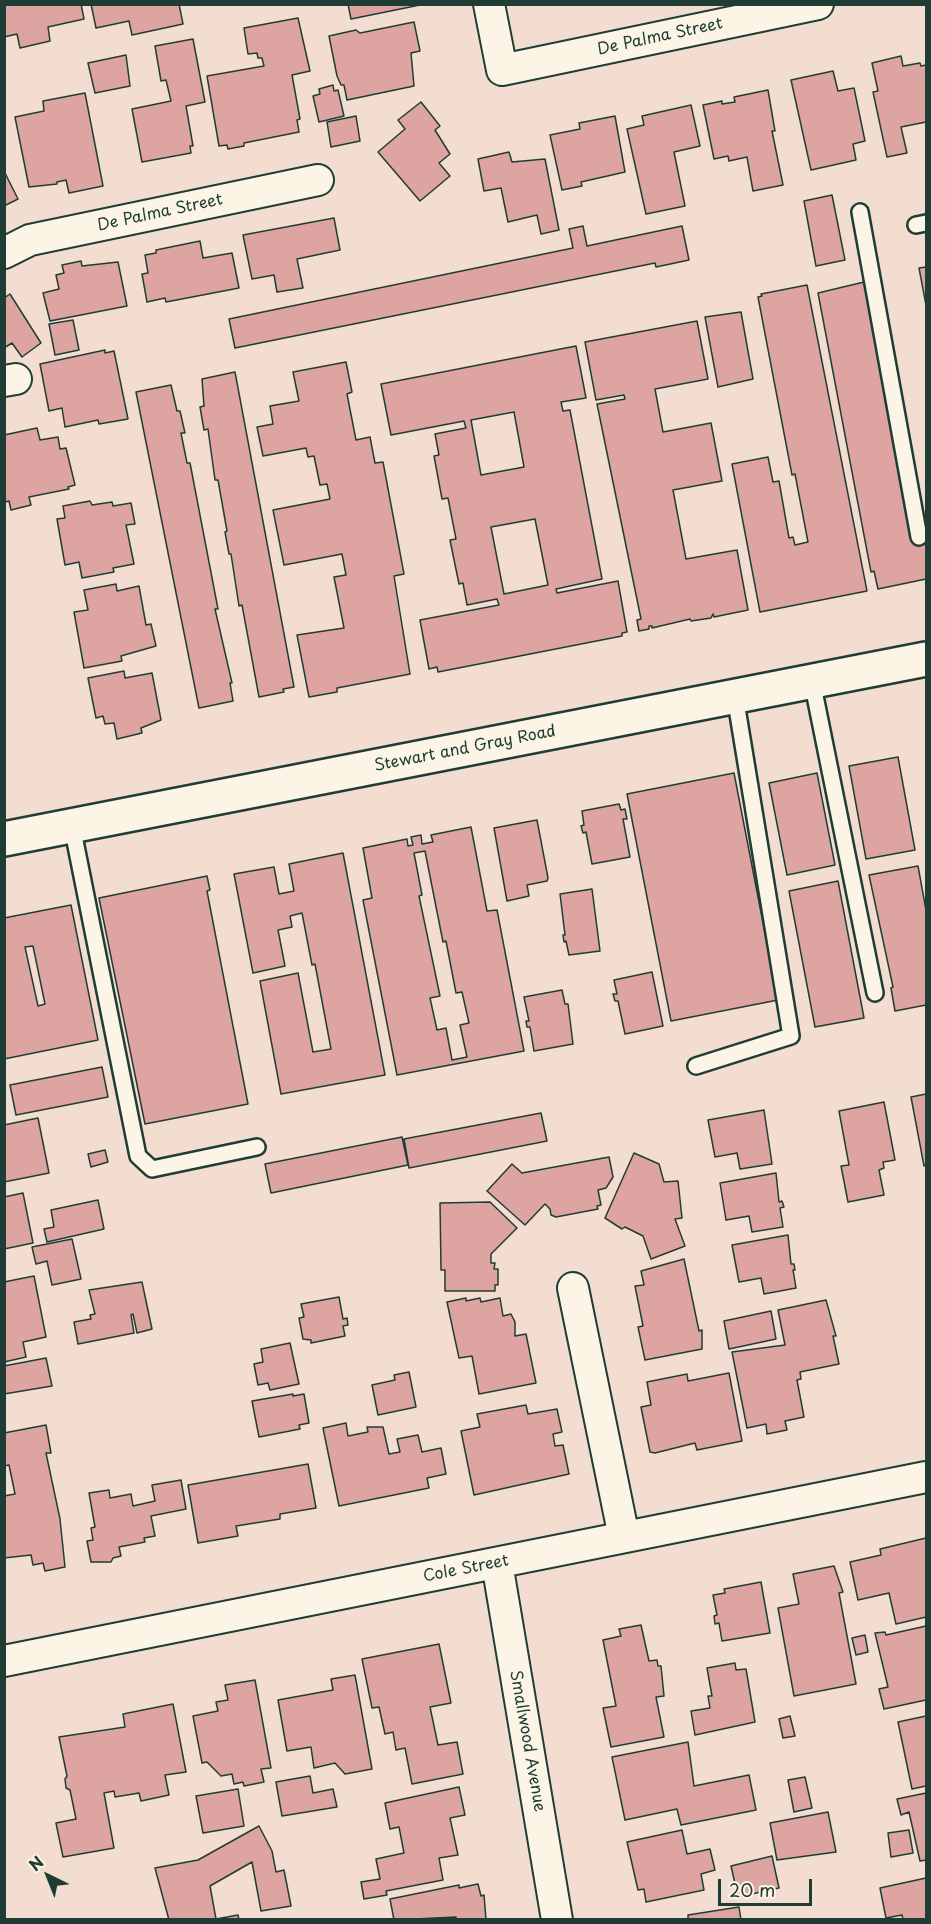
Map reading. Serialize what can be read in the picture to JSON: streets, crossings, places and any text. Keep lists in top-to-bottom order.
{
  "streets": {
    "main road": ["Stewart and Gray Road"],
    "street": ["De Palma Street", "Cole Street", "Smallwood Avenue"]
  },
  "crossings": [
    ["Cole Street", "Smallwood Avenue"]
  ],
  "scale_bar": "20 m",
  "north": "top left"
}
